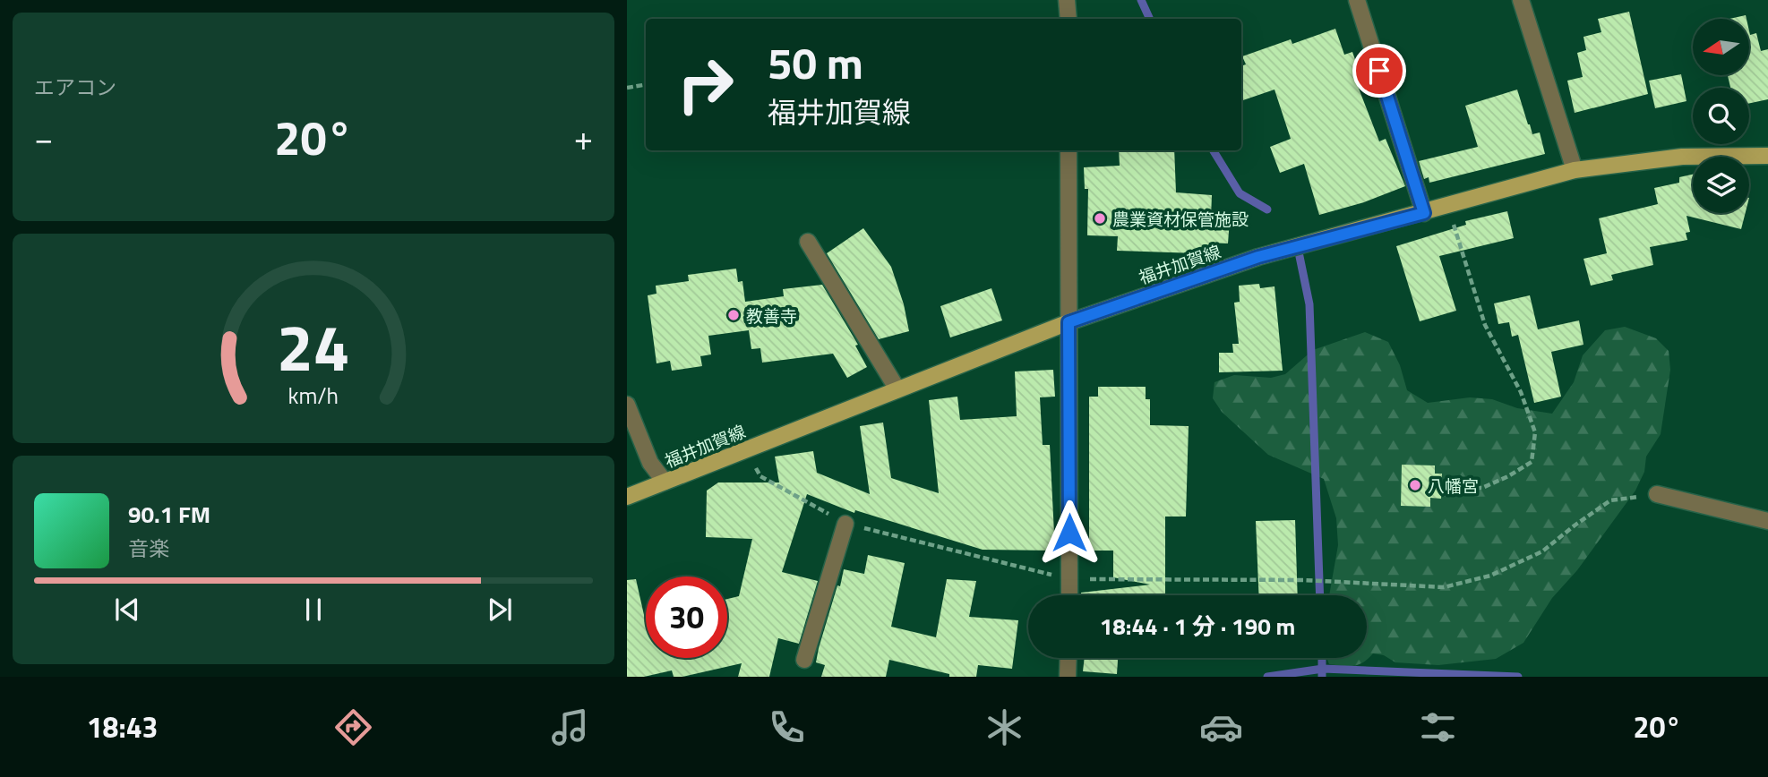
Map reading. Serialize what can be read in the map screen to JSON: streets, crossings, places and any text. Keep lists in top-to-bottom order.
{
  "streets": {
    "main road": ["福井加賀線"]
  },
  "places": ["農業資材保管施設", "教善寺", "八幡宮"],
  "north": "left",
  "page": {
    "tile": "エアコン",
    "turn": ["50 m", "福井加賀線"],
    "heat": ["−", "20°", "+"],
    "song": ["90.1 FM", "音楽"],
    "limit": "30",
    "trip": "18:44 · 1 分 · 190 m",
    "tabs": ["18:43", "20°"],
    "gauge": ["24", "km/h"]
  }
}
